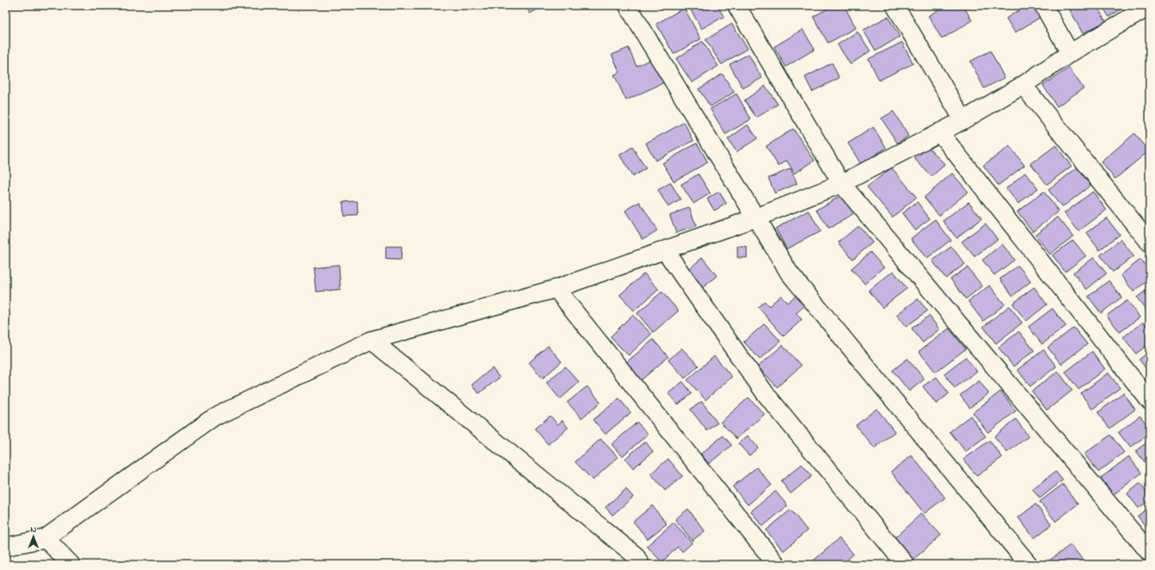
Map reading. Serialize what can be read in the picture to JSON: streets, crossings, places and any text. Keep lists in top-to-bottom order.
{
  "north": "top"
}
